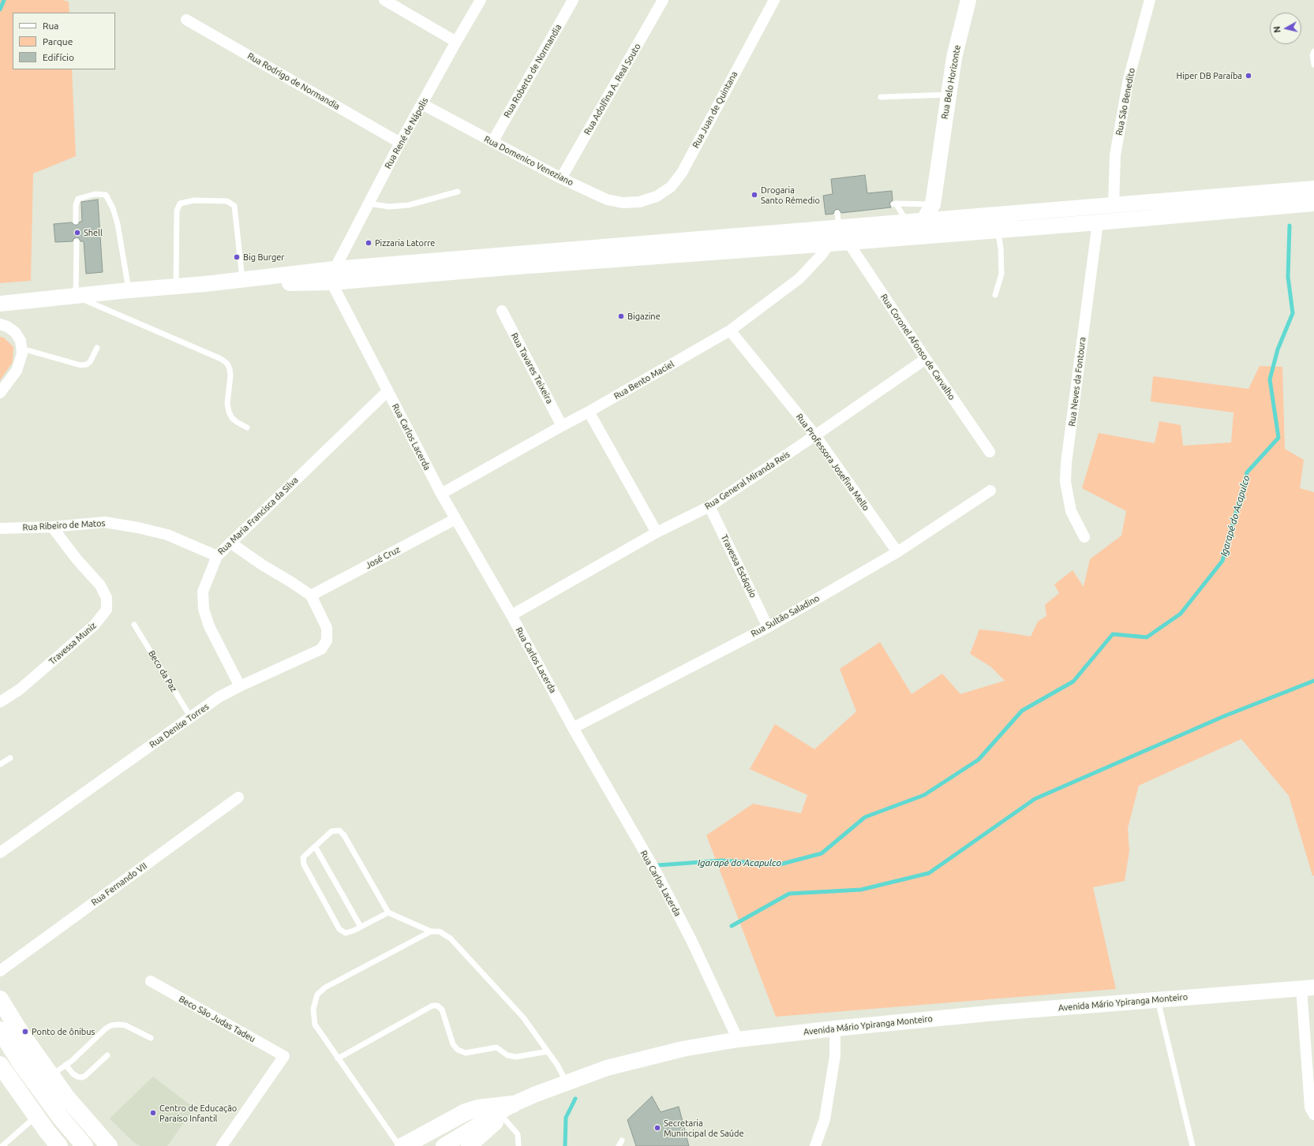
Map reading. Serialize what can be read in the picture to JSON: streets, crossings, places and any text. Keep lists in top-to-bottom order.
{
  "streets": {
    "main road": ["Rua Belo Horizonte", "Avenida Mário Ypiranga Monteiro"],
    "street": [
      "Rua Roberto de Normandia",
      "Rua Rodrigo de Normandia",
      "Rua Adolfina A. Real Souto",
      "Rua São Benedito",
      "Rua Juan de Quintana",
      "Rua René de Nápolis",
      "Rua Domenico Veneziano",
      "Rua Coronel Afonso de Carvalho",
      "Rua Tavares Teixeira",
      "Rua Bento Maciel",
      "Rua Neves da Fontoura",
      "Rua Carlos Lacerda",
      "Rua Professora Josefina Mello",
      "Rua General Miranda Reis",
      "Rua Maria Francisca da Silva",
      "Rua Ribeiro de Matos",
      "José Cruz",
      "Travessa Estáquio",
      "Rua Sultão Saladino",
      "Travessa Muniz",
      "Rua Denise Torres",
      "Rua Fernando VII",
      "Beco São Judas Tadeu"
    ],
    "lane": ["Beco da Paz"]
  },
  "crossings": [
    ["Rua Roberto de Normandia", "Rua Domenico Veneziano"],
    ["Rua Rodrigo de Normandia", "Rua René de Nápolis"],
    ["Rua Adolfina A. Real Souto", "Rua Domenico Veneziano"],
    ["Rua Juan de Quintana", "Rua Domenico Veneziano"],
    ["Rua René de Nápolis", "Rua Domenico Veneziano"],
    ["Rua René de Nápolis", "Rua Carlos Lacerda"],
    ["Rua Coronel Afonso de Carvalho", "Rua General Miranda Reis"],
    ["Rua Tavares Teixeira", "Rua Bento Maciel"],
    ["Rua Bento Maciel", "Rua Carlos Lacerda"],
    ["Rua Bento Maciel", "Rua Professora Josefina Mello"],
    ["Rua Carlos Lacerda", "Rua General Miranda Reis"],
    ["Rua Carlos Lacerda", "Rua Maria Francisca da Silva"],
    ["Rua Carlos Lacerda", "José Cruz"],
    ["Rua Carlos Lacerda", "Rua Sultão Saladino"],
    ["Rua Carlos Lacerda", "Avenida Mário Ypiranga Monteiro"],
    ["Rua Professora Josefina Mello", "Rua General Miranda Reis"],
    ["Rua Professora Josefina Mello", "Rua Sultão Saladino"],
    ["Rua General Miranda Reis", "Travessa Estáquio"],
    ["Rua Maria Francisca da Silva", "Rua Ribeiro de Matos"],
    ["Rua Maria Francisca da Silva", "Rua Denise Torres"],
    ["Rua Ribeiro de Matos", "Travessa Muniz"],
    ["José Cruz", "Rua Denise Torres"],
    ["Travessa Estáquio", "Rua Sultão Saladino"],
    ["Beco da Paz", "Rua Denise Torres"]
  ],
  "water": ["Igarapé do Acapulco"],
  "places": [
    "Hiper DB Paraíba",
    "Drogaria Santo Rémedio",
    "Shell",
    "Pizzaria Latorre",
    "Big Burger",
    "Bigazine",
    "Ponto de ônibus",
    "Centro de Educação Paraíso Infantil",
    "Secretaria Munincipal de Saúde"
  ],
  "legend": ["Rua", "Parque", "Edifício"],
  "north": "left"
}
